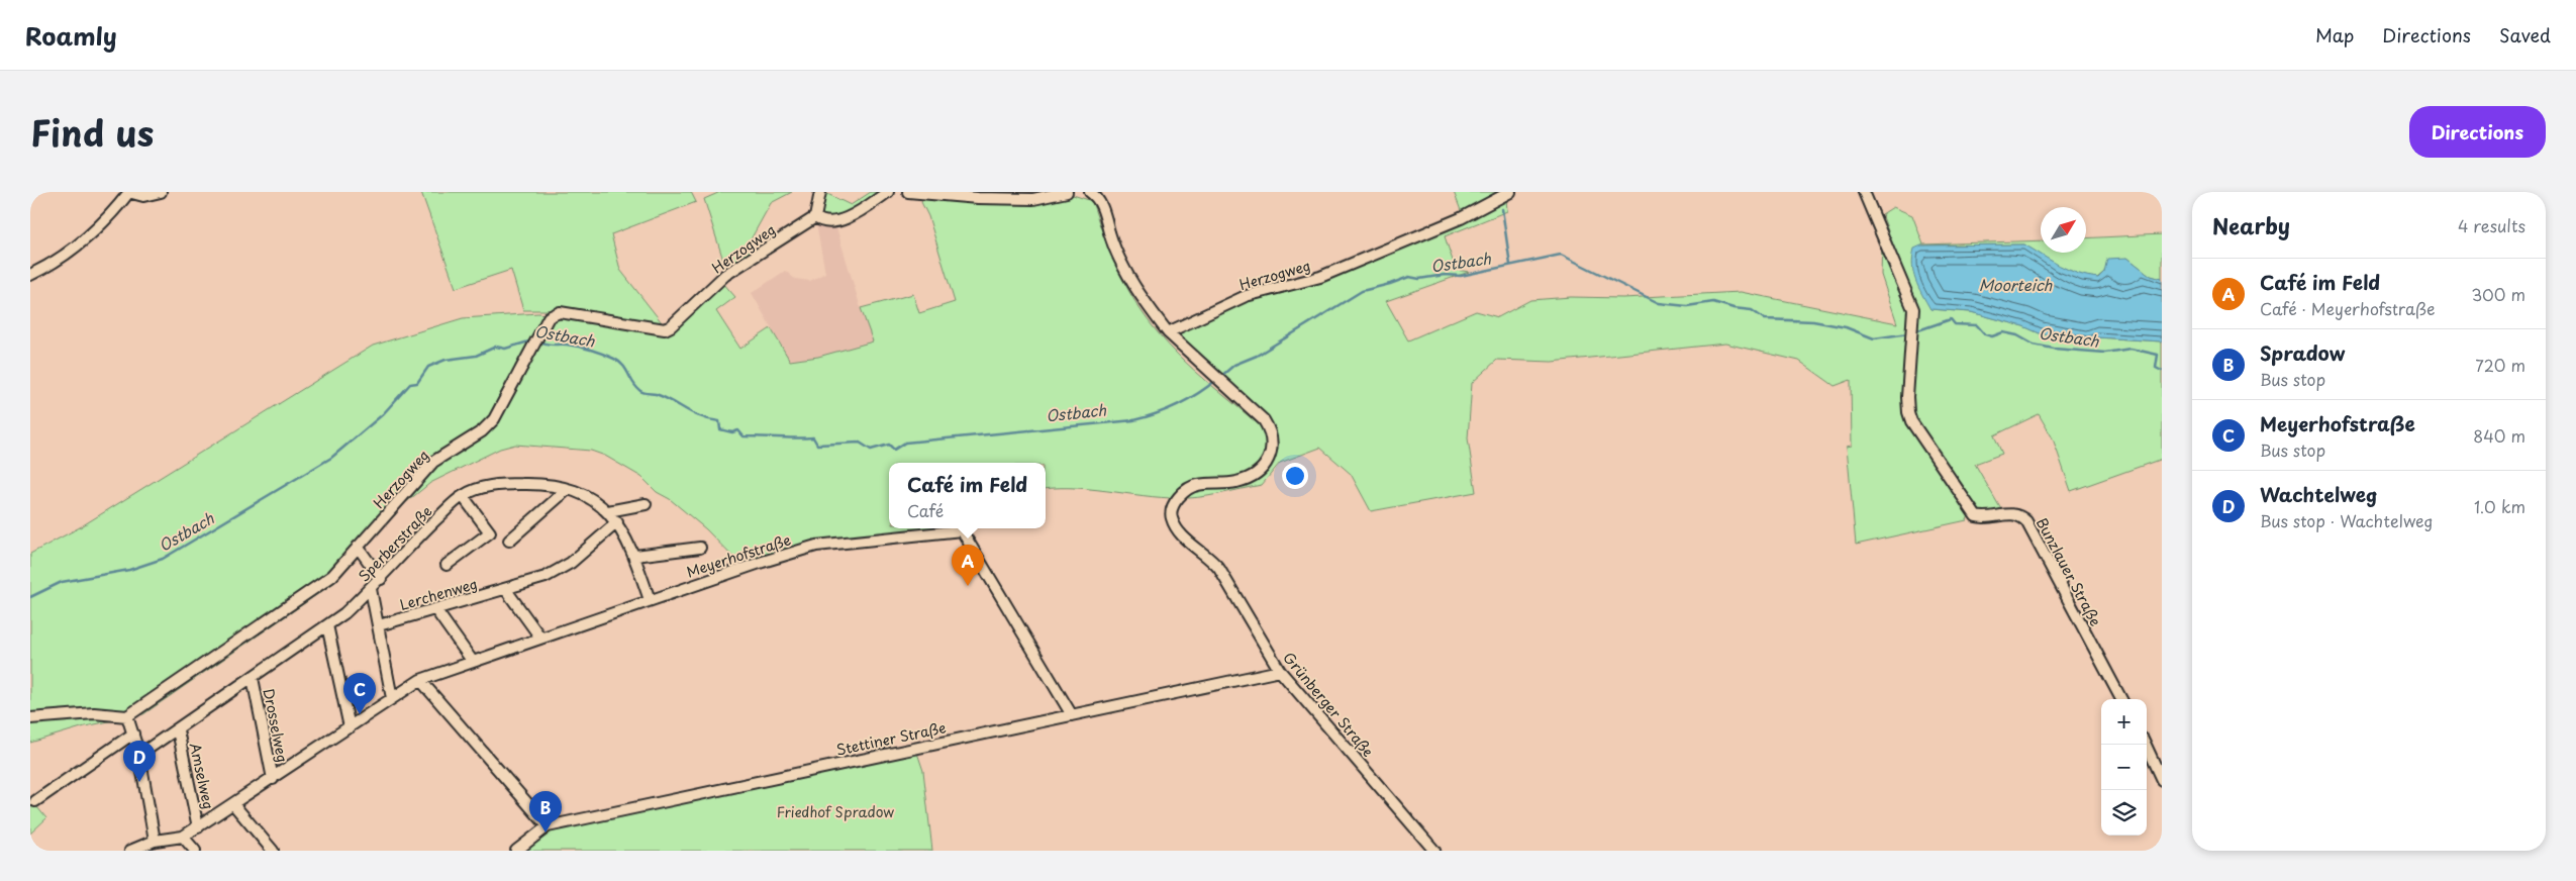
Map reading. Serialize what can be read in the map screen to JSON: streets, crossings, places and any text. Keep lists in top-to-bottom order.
{
  "streets": {
    "street": [
      "Herzogweg",
      "Sperberstraße",
      "Meyerhofstraße",
      "Bunzlauer Straße",
      "Lerchenweg",
      "Grünberger Straße",
      "Drosselweg",
      "Stettiner Straße",
      "Amselweg"
    ]
  },
  "crossings": [
    ["Herzogweg", "Grünberger Straße"],
    ["Sperberstraße", "Meyerhofstraße"],
    ["Sperberstraße", "Lerchenweg"],
    ["Sperberstraße", "Drosselweg"],
    ["Sperberstraße", "Amselweg"],
    ["Meyerhofstraße", "Drosselweg"],
    ["Meyerhofstraße", "Stettiner Straße"],
    ["Meyerhofstraße", "Amselweg"],
    ["Grünberger Straße", "Stettiner Straße"]
  ],
  "water": ["Ostbach", "Moorteich"],
  "parks": ["Friedhof Spradow"],
  "north": "top right",
  "page": {
    "header": "Roamly",
    "nav": ["Map", "Directions", "Saved"],
    "title": "Find us",
    "buttons": "Directions",
    "heading": ["Nearby", "4 results"],
    "list": [
      {
        "mark": "A",
        "name": "Café im Feld",
        "note": "Café · Meyerhofstraße",
        "value": "300 m"
      },
      {
        "mark": "B",
        "name": "Spradow",
        "note": "Bus stop",
        "value": "720 m"
      },
      {
        "mark": "C",
        "name": "Meyerhofstraße",
        "note": "Bus stop",
        "value": "840 m"
      },
      {
        "mark": "D",
        "name": "Wachtelweg",
        "note": "Bus stop · Wachtelweg",
        "value": "1.0 km"
      }
    ],
    "popup": ["Café im Feld", "Café"],
    "pins": [
      "A",
      "C",
      "D",
      "B"
    ],
    "map_buttons": ["+", "−"]
  }
}
